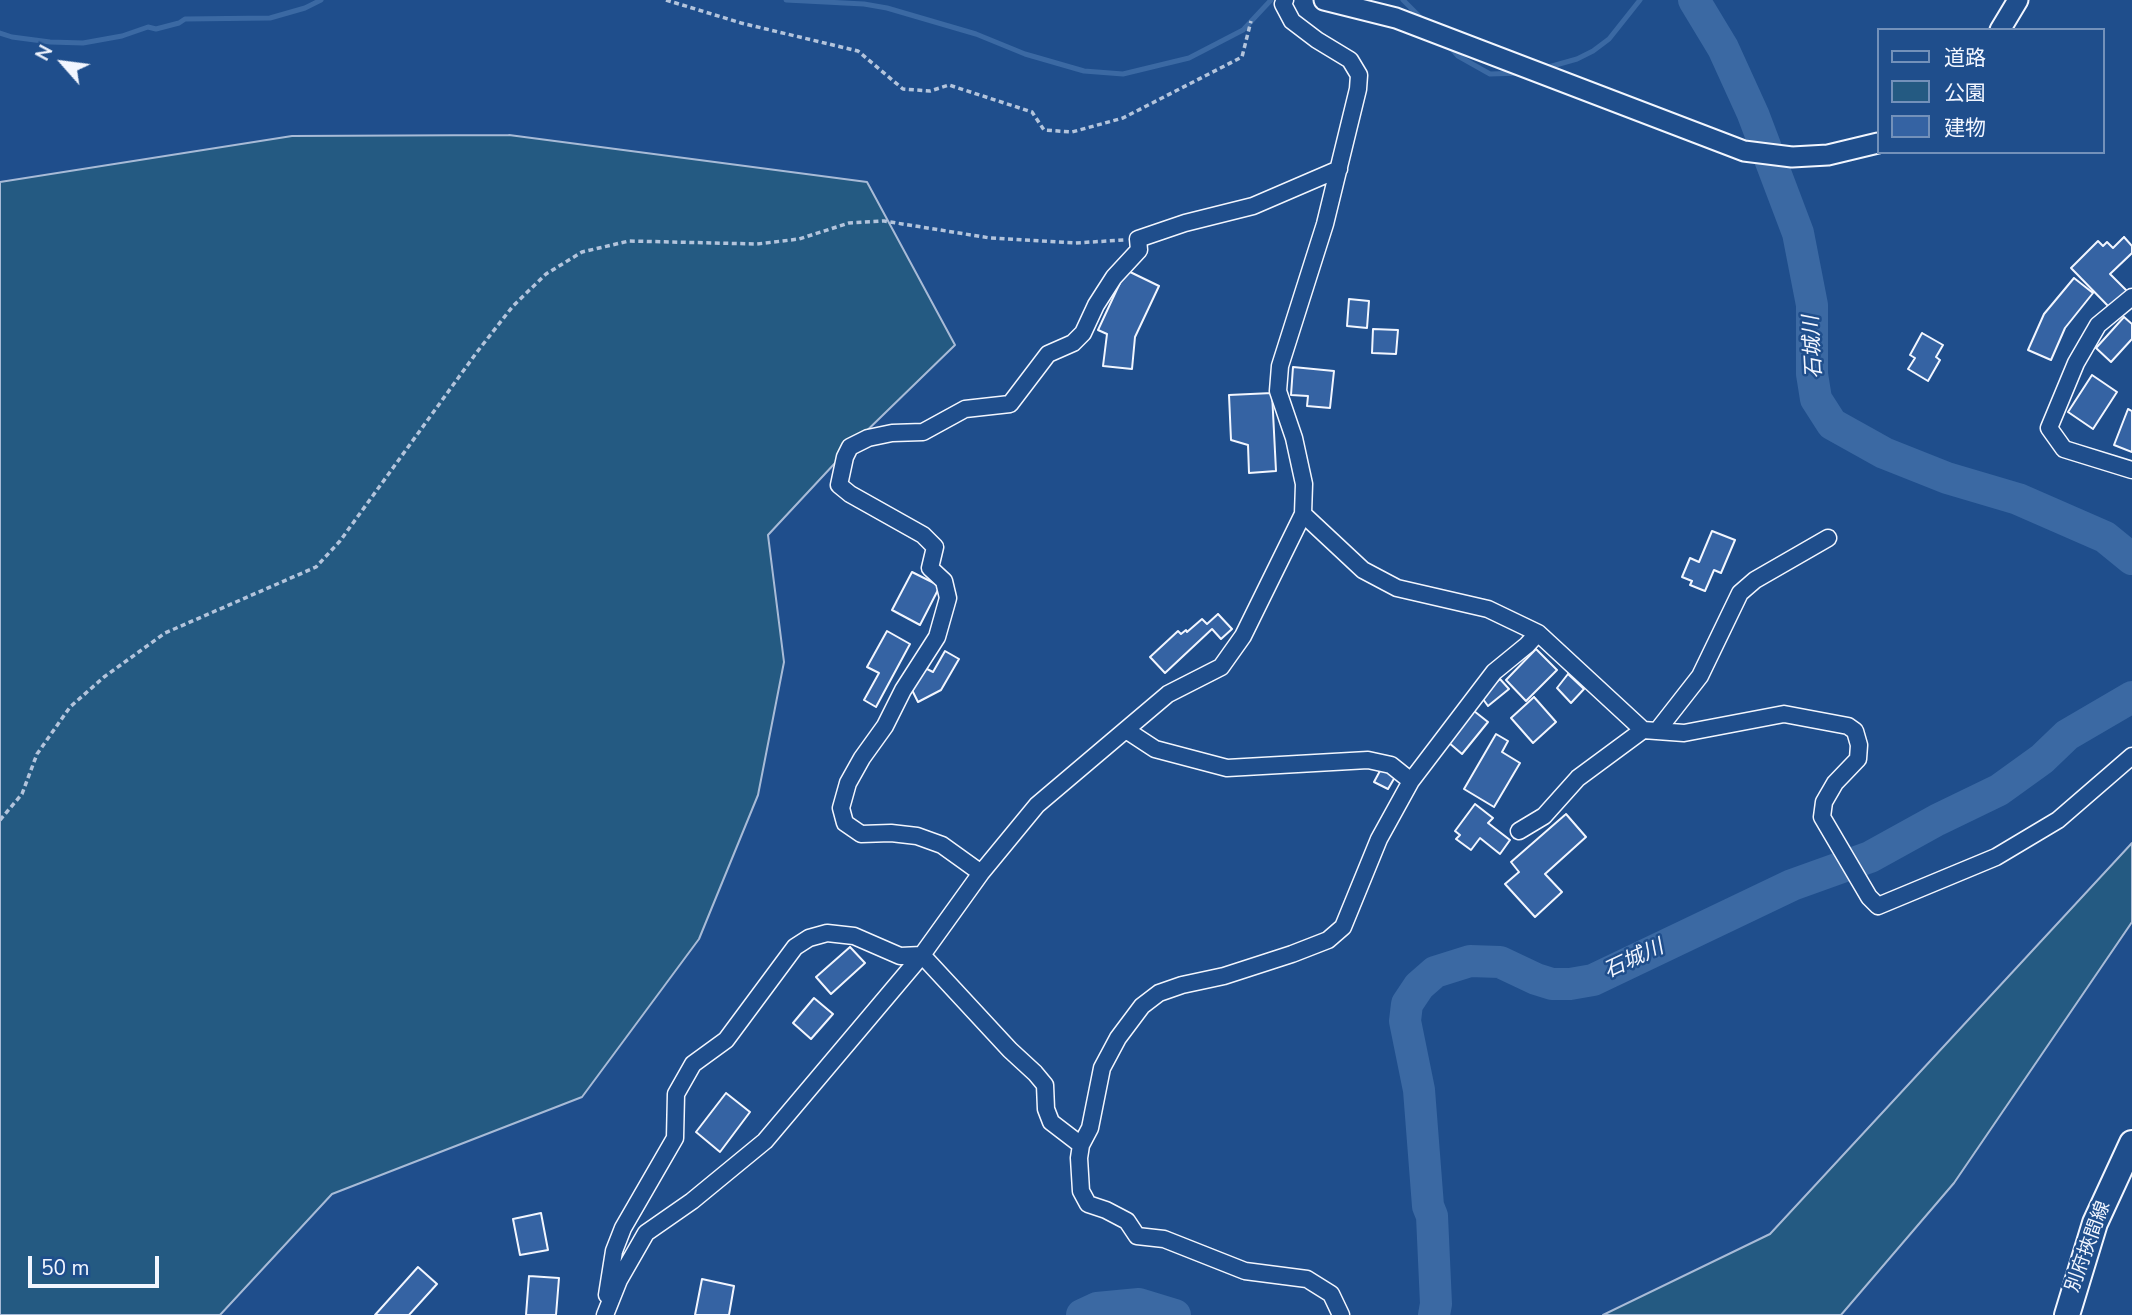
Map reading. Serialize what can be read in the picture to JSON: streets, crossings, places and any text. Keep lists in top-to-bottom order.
{
  "streets": {
    "main road": ["別府挾間線"]
  },
  "water": ["石城川"],
  "legend": ["道路", "公園", "建物"],
  "scale_bar": "50 m",
  "north": "top left"
}
